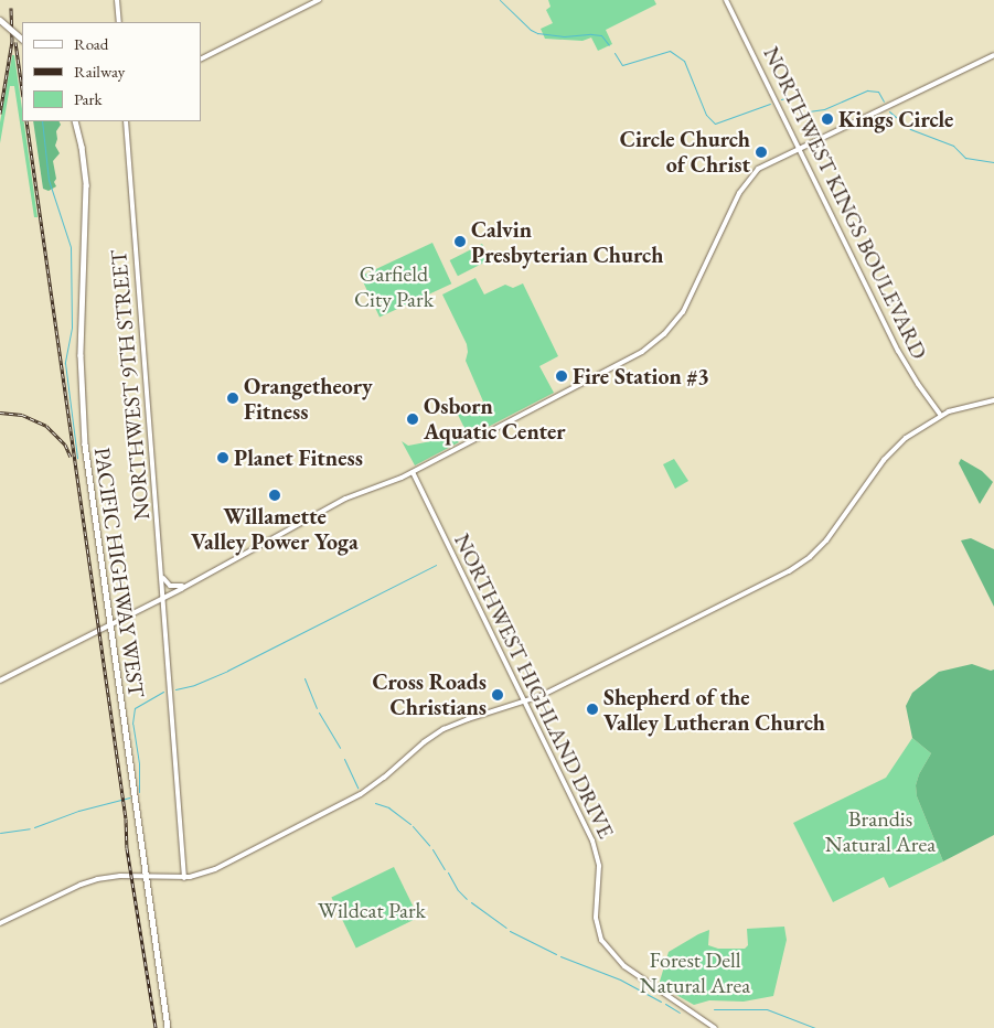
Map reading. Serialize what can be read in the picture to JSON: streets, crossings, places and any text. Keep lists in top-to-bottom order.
{
  "streets": {
    "highway": ["PACIFIC HIGHWAY WEST"],
    "main road": ["NORTHWEST KINGS BOULEVARD", "NORTHWEST 9TH STREET", "NORTHWEST HIGHLAND DRIVE"]
  },
  "parks": [
    "Garfield City Park",
    "Brandis Natural Area",
    "Wildcat Park",
    "Forest Dell Natural Area"
  ],
  "places": [
    "Kings Circle",
    "Circle Church of Christ",
    "Calvin Presbyterian Church",
    "Fire Station #3",
    "Orangetheory Fitness",
    "Osborn Aquatic Center",
    "Planet Fitness",
    "Willamette Valley Power Yoga",
    "Cross Roads Christians",
    "Shepherd of the Valley Lutheran Church"
  ],
  "legend": ["Road", "Railway", "Park"]
}
